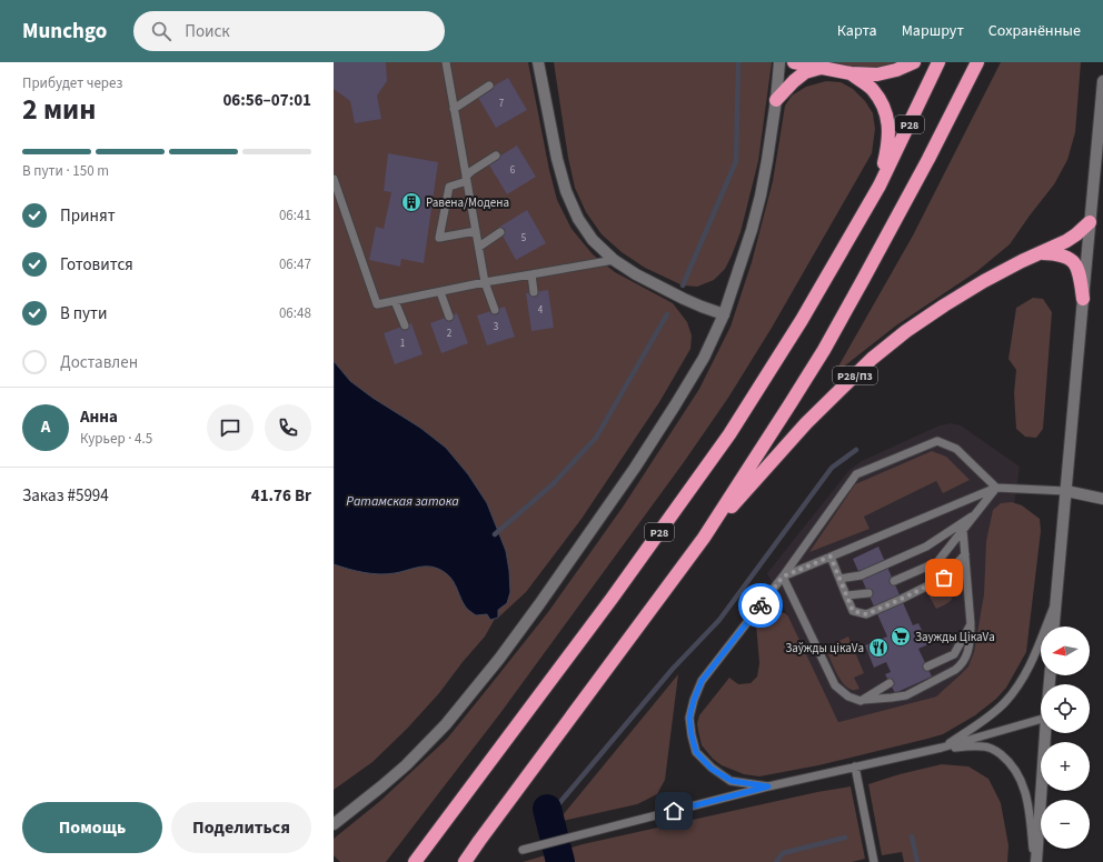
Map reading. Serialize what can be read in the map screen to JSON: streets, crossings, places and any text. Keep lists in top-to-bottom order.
{
  "streets": {
    "highway": ["Р28", "Р28/П3"]
  },
  "crossings": [
    ["Р28", "Р28/П3"]
  ],
  "water": ["Ратамская затока"],
  "places": {
    "building": ["Равена/Модена"],
    "supermarket": ["Заужды ЦікаVа"],
    "restaurant": ["Заўжды цікаVа"]
  },
  "house_numbers": [
    "7",
    "6",
    "5",
    "4",
    "3",
    "2",
    "1"
  ],
  "north": "left",
  "page": {
    "header": "Munchgo",
    "search": "Поиск",
    "nav": ["Карта", "Маршрут", "Сохранённые"],
    "heading": ["2 мин", "Прибудет через", "06:56–07:01"],
    "panel": [
      "Анна",
      "Курьер · 4.5",
      "Заказ #5994",
      "41.76 Br"
    ],
    "bar": "В пути · 150 m",
    "list": [
      ["Принят", "06:41"],
      ["Готовится", "06:47"],
      ["В пути", "06:48"],
      "Доставлен"
    ],
    "round": "А",
    "map_buttons": ["+", "−"],
    "buttons": ["Помощь", "Поделиться"]
  }
}
